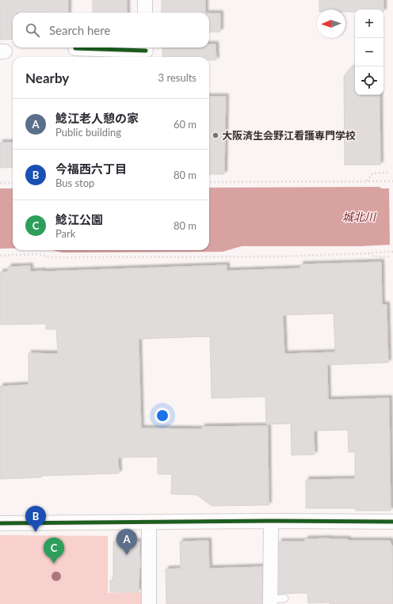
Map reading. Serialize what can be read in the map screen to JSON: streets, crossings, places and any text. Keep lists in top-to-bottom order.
{
  "water": ["城北川"],
  "places": ["大阪済生会野江看護専門学校"],
  "north": "left",
  "page": {
    "map_buttons": ["+", "−"],
    "search": "Search here",
    "heading": ["Nearby", "3 results"],
    "list": [
      {
        "mark": "A",
        "name": "鯰江老人憩の家",
        "note": "Public building",
        "value": "60 m"
      },
      {
        "mark": "B",
        "name": "今福西六丁目",
        "note": "Bus stop",
        "value": "80 m"
      },
      {
        "mark": "C",
        "name": "鯰江公園",
        "note": "Park",
        "value": "80 m"
      }
    ],
    "pins": ["B", "A", "C"]
  }
}
